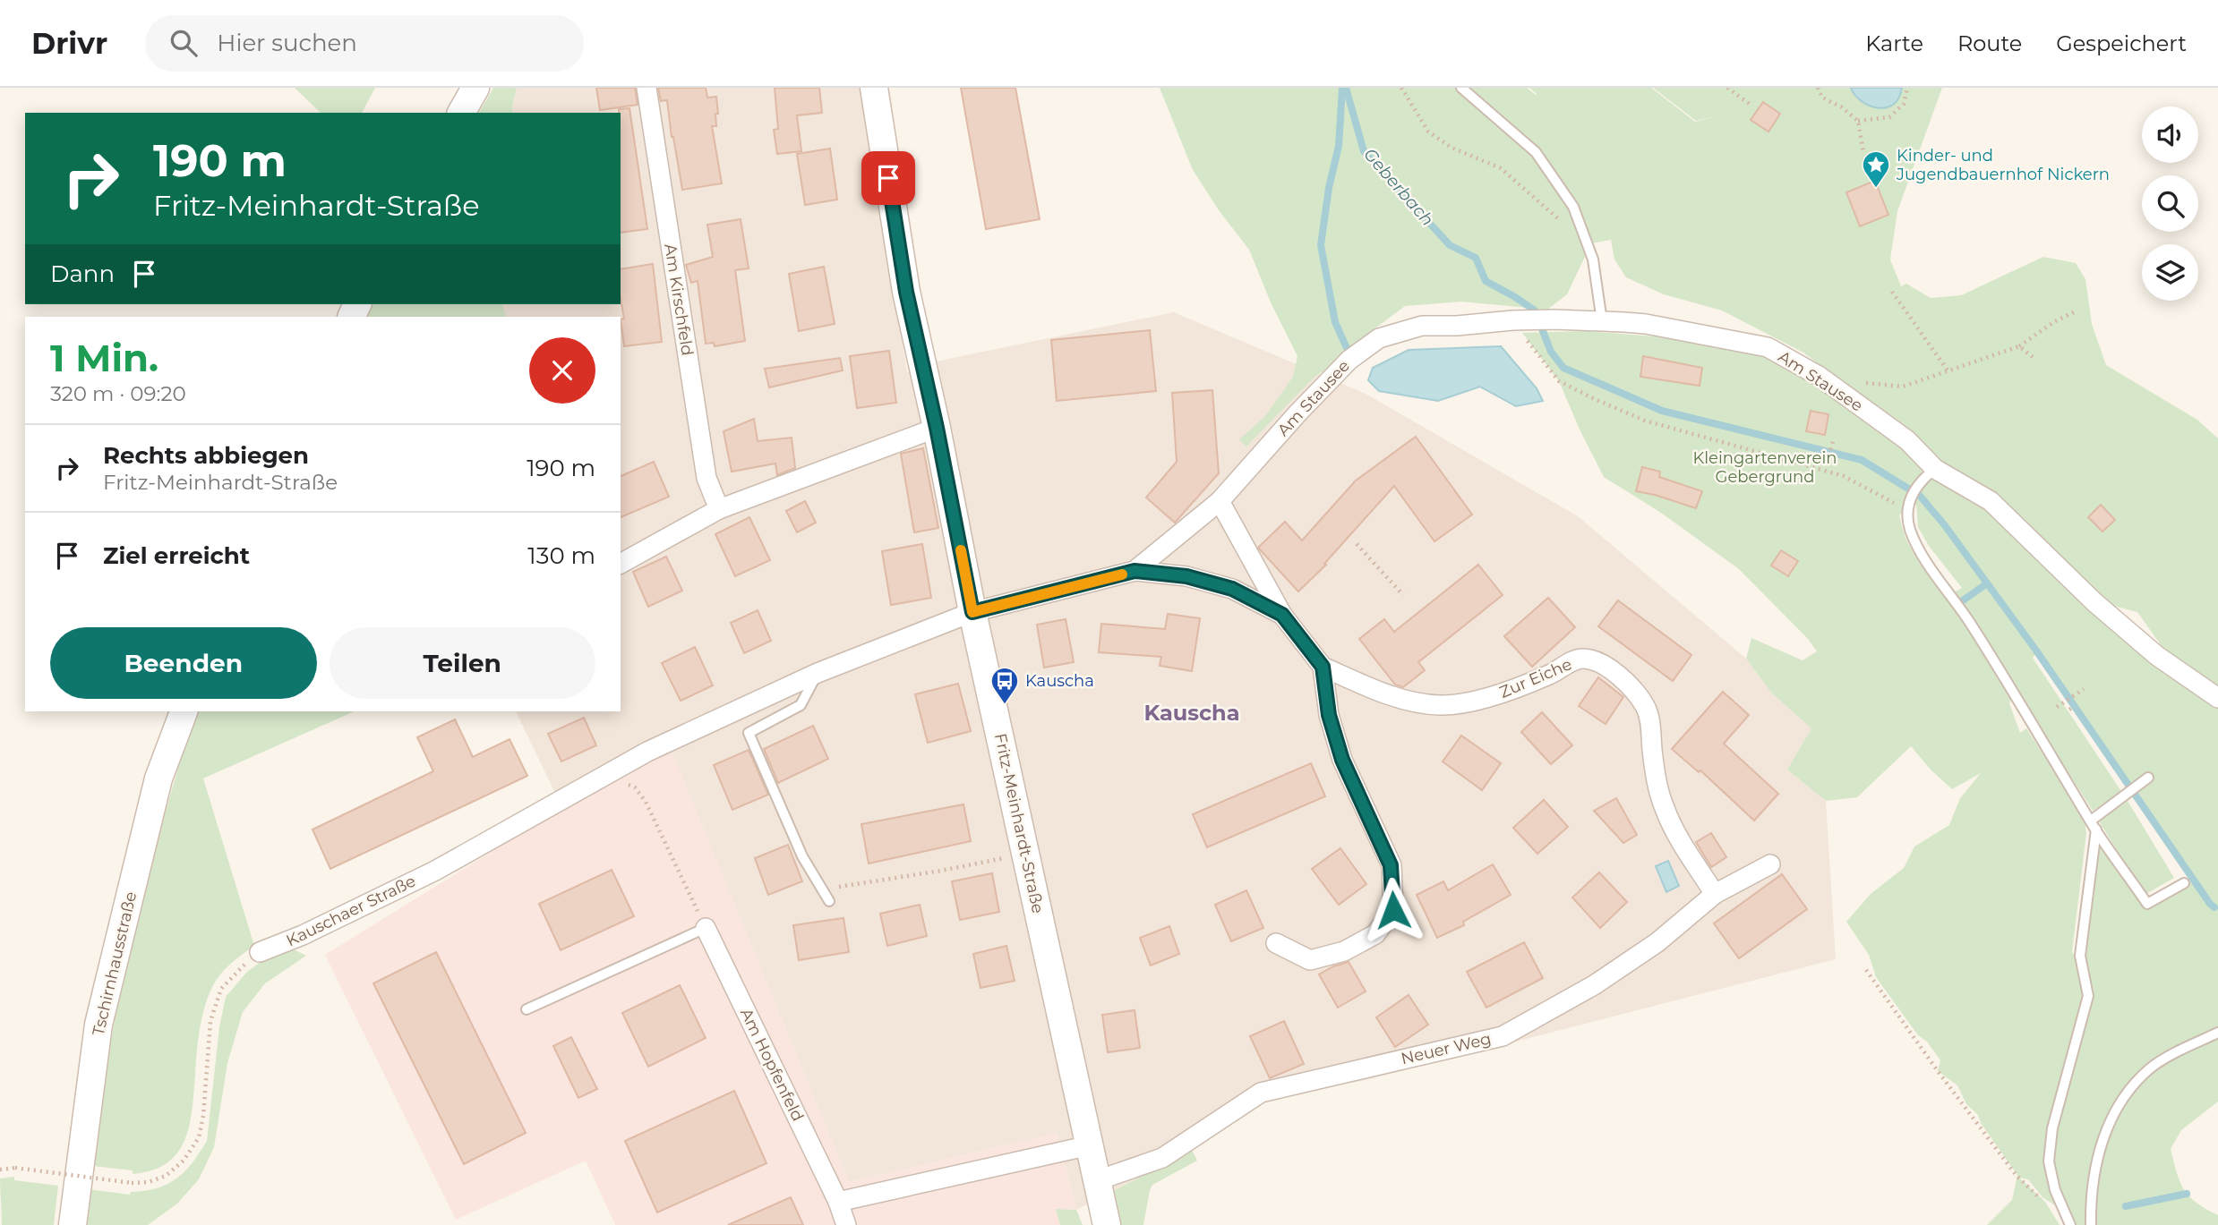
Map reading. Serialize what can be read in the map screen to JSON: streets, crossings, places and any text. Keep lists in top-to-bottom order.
{
  "streets": {
    "street": [
      "Am Kirschfeld",
      "Am Stausee",
      "Zur Eiche",
      "Fritz-Meinhardt-Straße",
      "Kauschaer Straße",
      "Tschirnhausstraße",
      "Neuer Weg",
      "Am Hopfenfeld"
    ]
  },
  "crossings": [
    ["Am Stausee", "Zur Eiche"],
    ["Zur Eiche", "Fritz-Meinhardt-Straße"],
    ["Zur Eiche", "Kauschaer Straße"],
    ["Zur Eiche", "Neuer Weg"],
    ["Fritz-Meinhardt-Straße", "Kauschaer Straße"],
    ["Fritz-Meinhardt-Straße", "Neuer Weg"]
  ],
  "districts": ["Kauscha"],
  "water": ["Geberbach"],
  "parks": ["Kleingartenverein Gebergrund"],
  "places": {
    "place": ["Kinder- und Jugendbauernhof Nickern"],
    "bus stop": ["Kauscha"]
  },
  "page": {
    "header": "Drivr",
    "search": "Hier suchen",
    "nav": ["Karte", "Route", "Gespeichert"],
    "turn": ["190 m", "Fritz-Meinhardt-Straße"],
    "then": "Dann",
    "heading": ["1 Min.", "320 m · 09:20"],
    "list": [
      {
        "name": "Rechts abbiegen",
        "note": "Fritz-Meinhardt-Straße",
        "value": "190 m"
      },
      {
        "name": "Ziel erreicht",
        "value": "130 m"
      }
    ],
    "buttons": ["Beenden", "Teilen"]
  }
}
